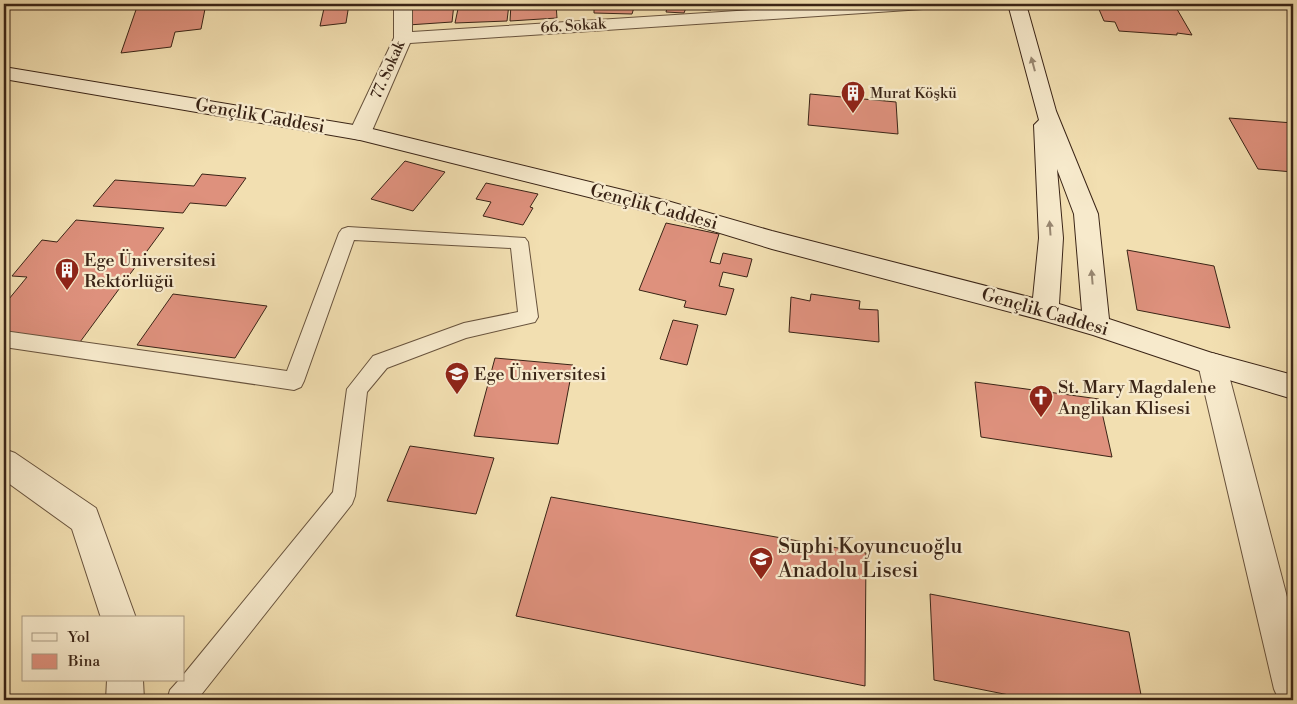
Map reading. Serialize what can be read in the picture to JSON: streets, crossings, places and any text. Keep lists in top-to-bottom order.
{
  "streets": {
    "main road": ["66. Sokak", "77. Sokak", "Gençlik Caddesi"]
  },
  "crossings": [
    ["66. Sokak", "77. Sokak"],
    ["77. Sokak", "Gençlik Caddesi"]
  ],
  "places": {
    "building": ["Murat Köşkü", "Ege Üniversitesi Rektörlüğü"],
    "school or university": ["Ege Üniversitesi", "Suphi Koyuncuoğlu Anadolu Lisesi"],
    "church": ["St. Mary Magdalene Anglikan Klisesi"]
  },
  "legend": ["Yol", "Bina"]
}
